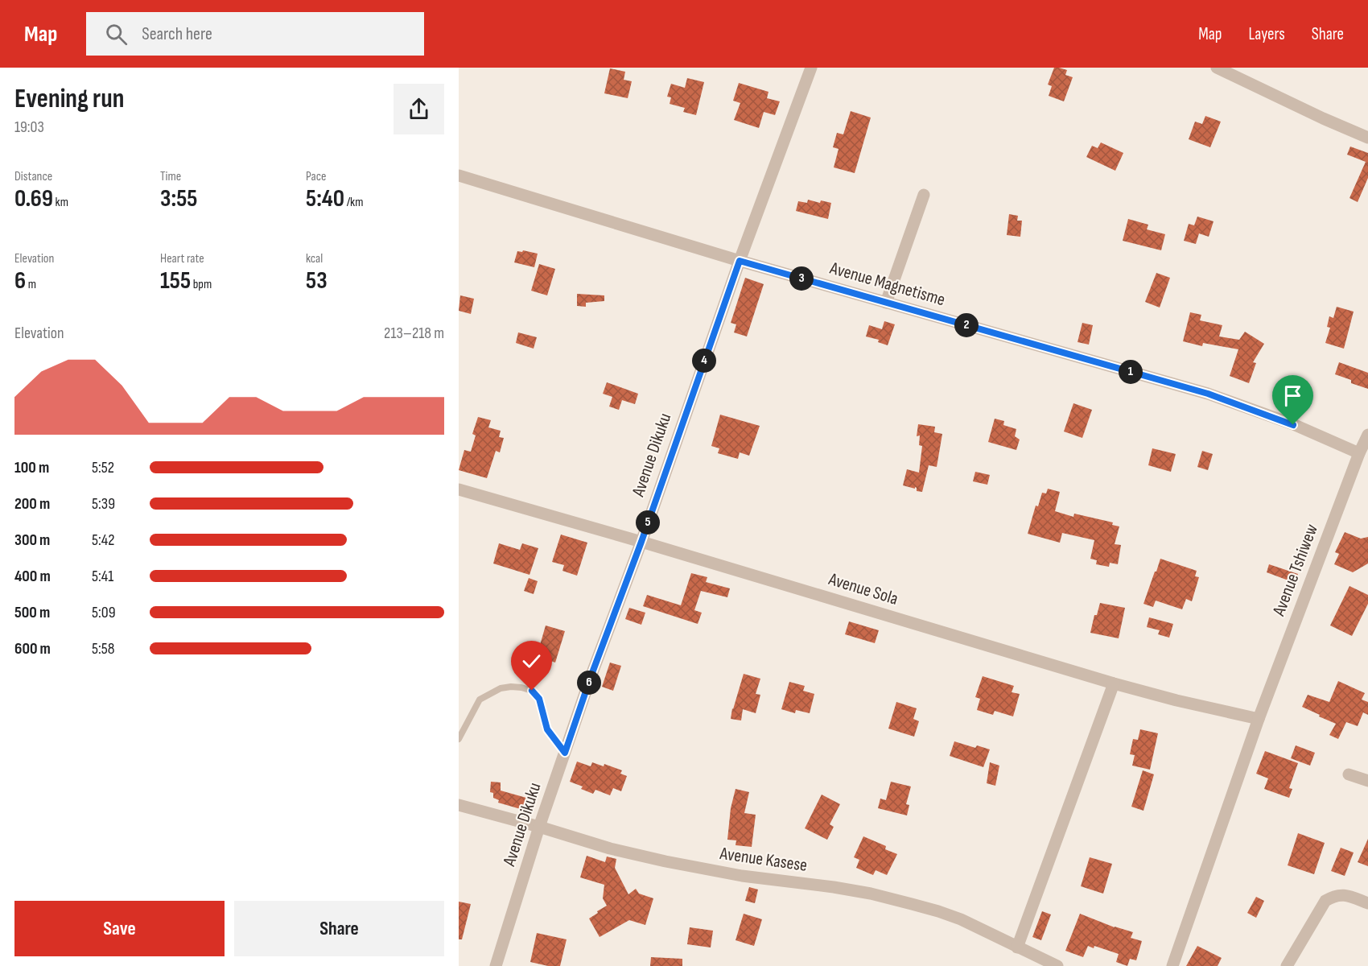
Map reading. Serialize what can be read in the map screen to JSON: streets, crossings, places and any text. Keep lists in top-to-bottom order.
{
  "streets": {
    "street": [
      "Avenue Magnetisme",
      "Avenue Dikuku",
      "Avenue Tshiwew",
      "Avenue Sola",
      "Avenue Kasese"
    ]
  },
  "crossings": [
    ["Avenue Magnetisme", "Avenue Dikuku"],
    ["Avenue Magnetisme", "Avenue Tshiwew"],
    ["Avenue Dikuku", "Avenue Sola"],
    ["Avenue Dikuku", "Avenue Kasese"],
    ["Avenue Tshiwew", "Avenue Sola"]
  ],
  "page": {
    "header": "Map",
    "search": "Search here",
    "nav": ["Map", "Layers", "Share"],
    "heading": ["Evening run", "19:03"],
    "stats": [
      ["Distance", "0.69 km"],
      ["Time", "3:55"],
      ["Pace", "5:40 /km"],
      ["Elevation", "6 m"],
      ["Heart rate", "155 bpm"],
      ["kcal", "53"]
    ],
    "pins": [
      "3",
      "2",
      "4",
      "1",
      "5",
      "6"
    ],
    "chart": ["Elevation", "213–218 m"],
    "list": [
      {
        "name": "100 m",
        "note": "5:52"
      },
      {
        "name": "200 m",
        "note": "5:39"
      },
      {
        "name": "300 m",
        "note": "5:42"
      },
      {
        "name": "400 m",
        "note": "5:41"
      },
      {
        "name": "500 m",
        "note": "5:09"
      },
      {
        "name": "600 m",
        "note": "5:58"
      }
    ],
    "buttons": ["Save", "Share"]
  }
}
